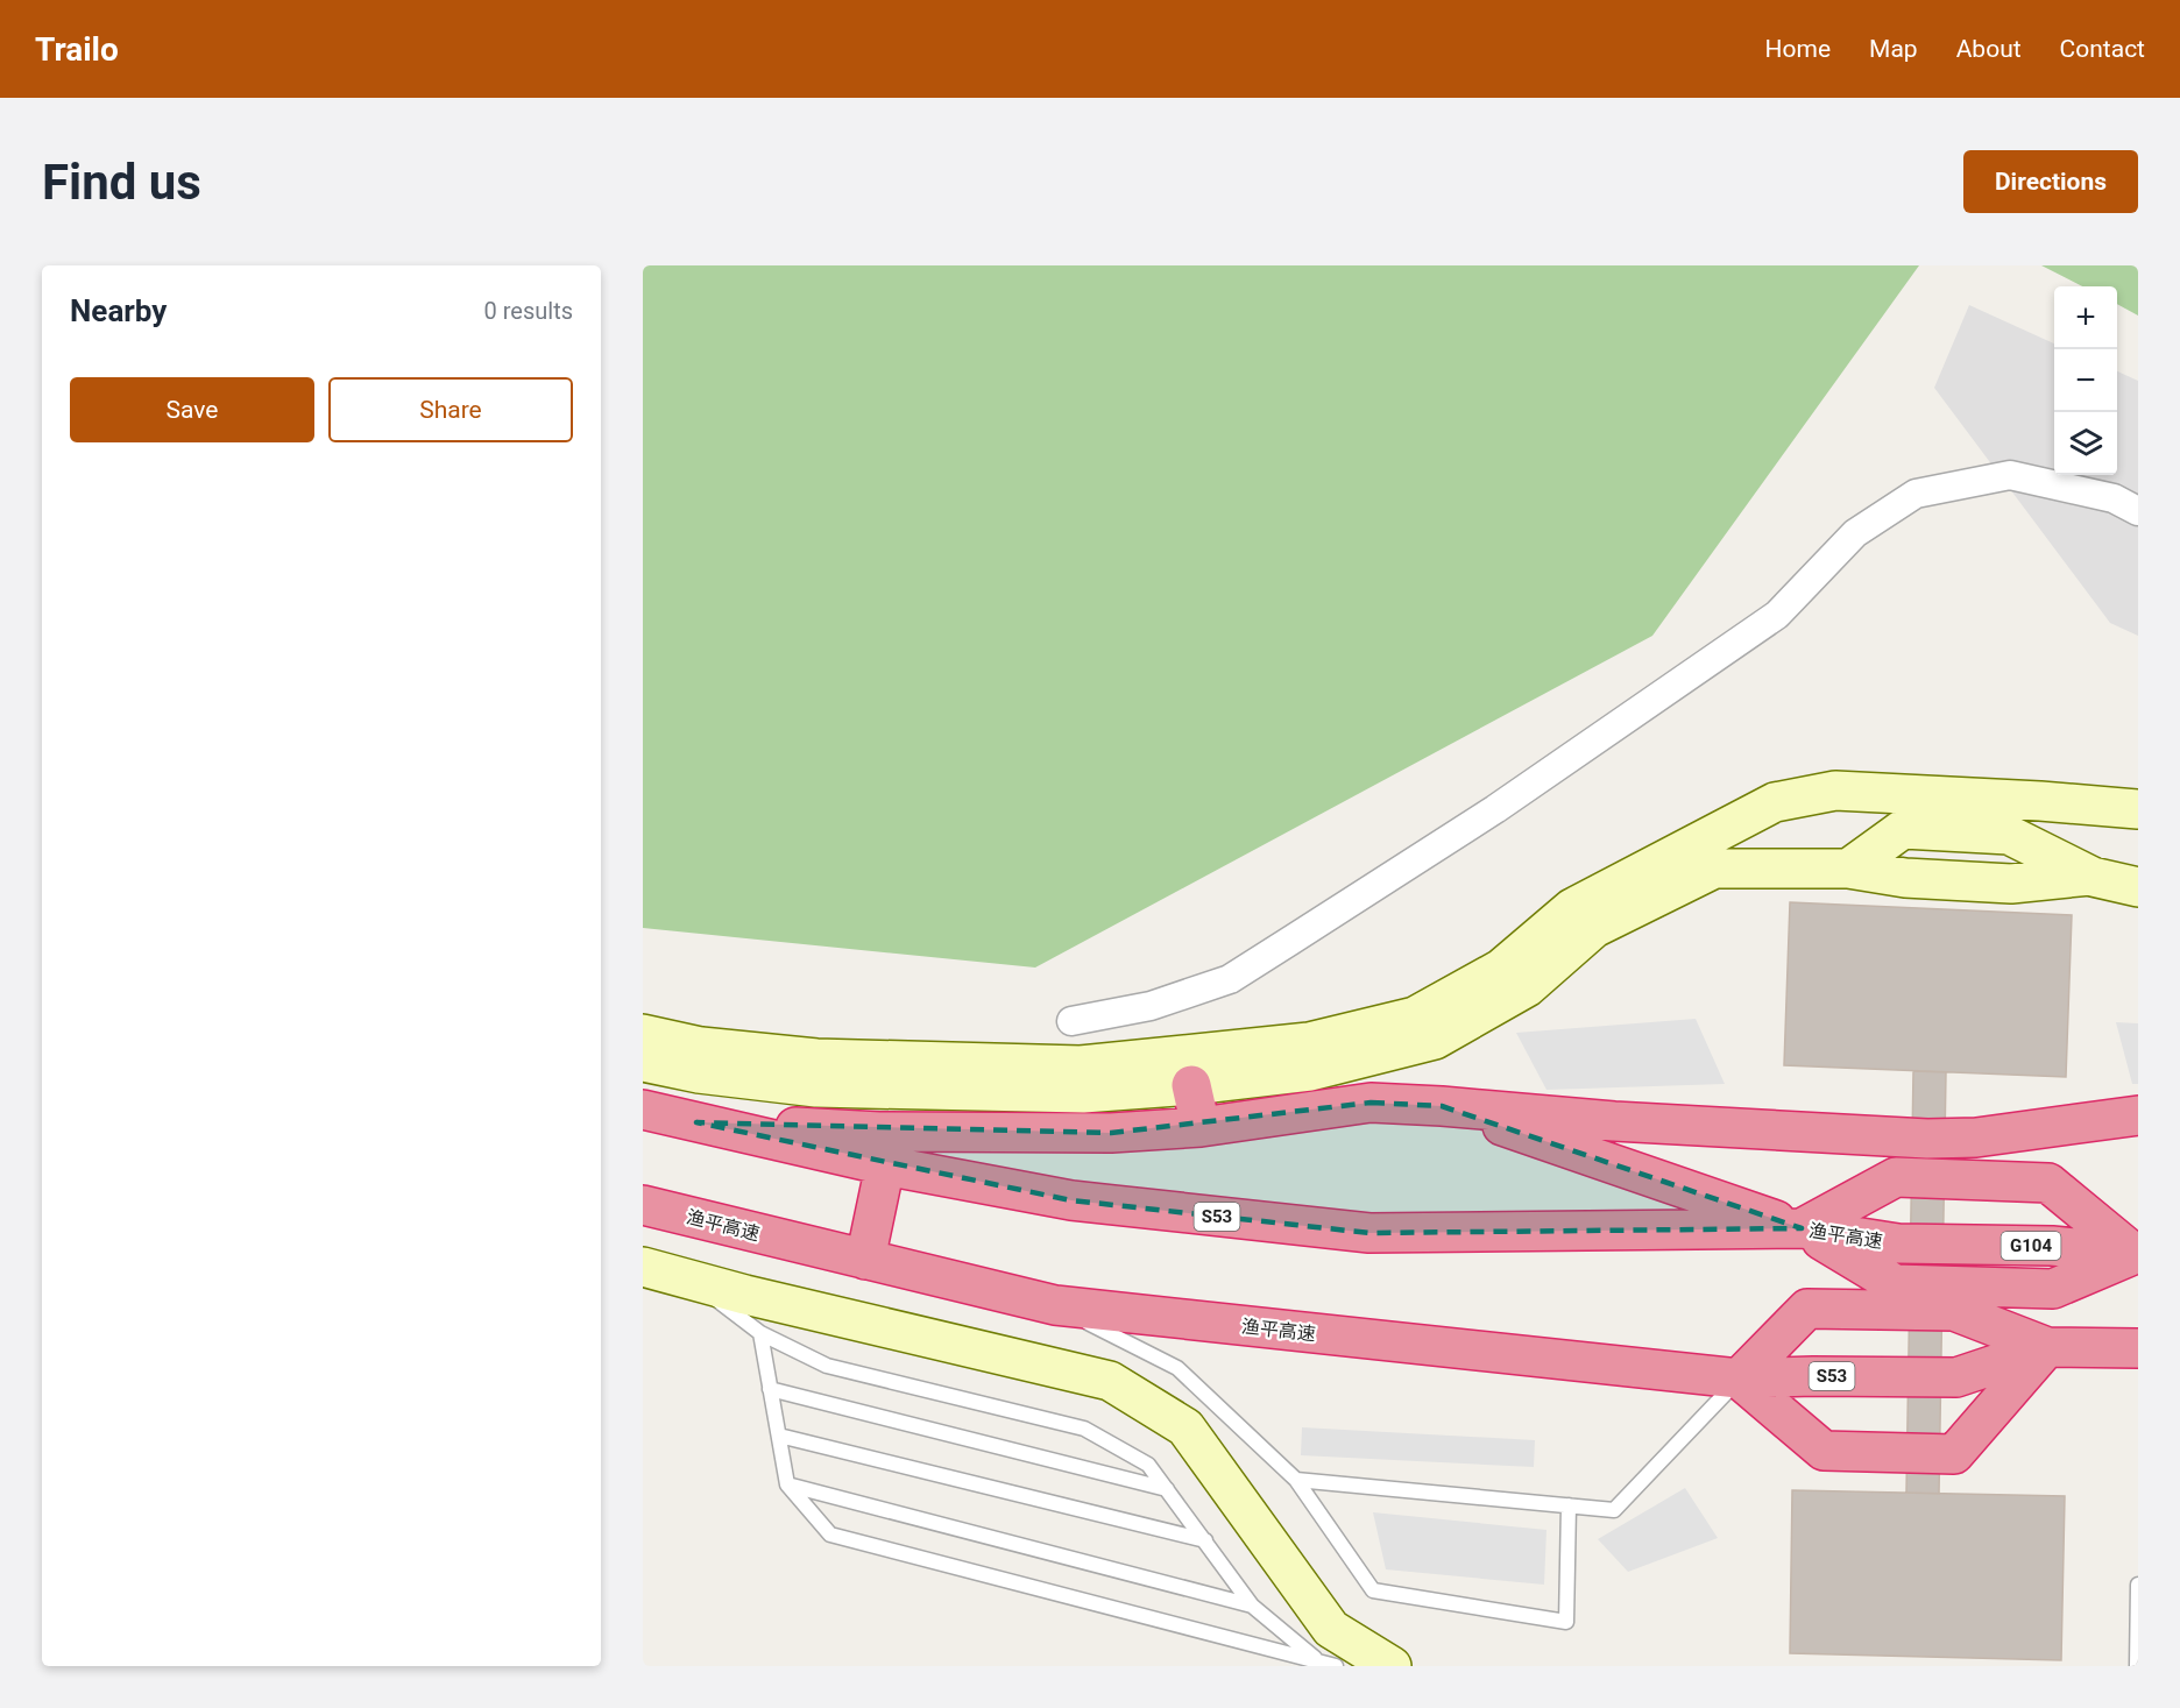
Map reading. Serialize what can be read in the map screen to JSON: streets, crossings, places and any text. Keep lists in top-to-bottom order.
{
  "streets": {
    "highway": ["S53", "渔平高速", "G104"]
  },
  "crossings": [
    ["渔平高速", "G104"]
  ],
  "page": {
    "header": "Trailo",
    "nav": [
      "Home",
      "Map",
      "About",
      "Contact"
    ],
    "buttons": [
      "Directions",
      ["Save", "Share"]
    ],
    "title": "Find us",
    "heading": ["Nearby", "0 results"],
    "map_buttons": ["+", "−"]
  }
}
